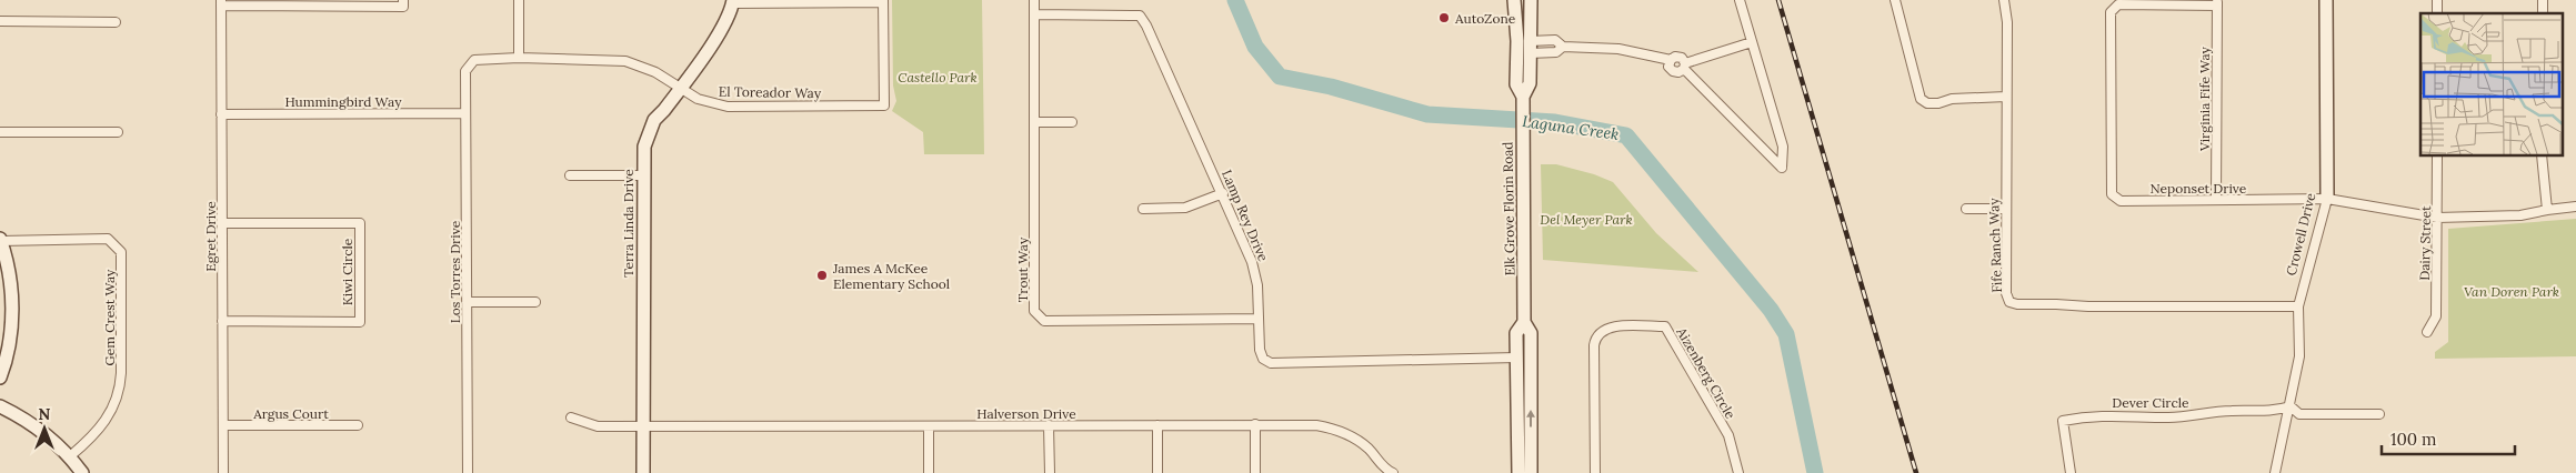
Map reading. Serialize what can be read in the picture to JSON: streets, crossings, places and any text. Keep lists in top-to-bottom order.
{
  "streets": {
    "street": [
      "El Toreador Way",
      "Virginia Fife Way",
      "Hummingbird Way",
      "Neponset Drive",
      "Elk Grove Florin Road",
      "Lamp Rey Drive",
      "Terra Linda Drive",
      "Crowell Drive",
      "Egret Drive",
      "Dairy Street",
      "Fife Ranch Way",
      "Trout Way",
      "Kiwi Circle",
      "Los Torres Drive",
      "Gem Crest Way",
      "Aizenberg Circle",
      "Dever Circle",
      "Argus Court",
      "Halverson Drive"
    ]
  },
  "crossings": [
    ["El Toreador Way", "Terra Linda Drive"],
    ["El Toreador Way", "Los Torres Drive"],
    ["Virginia Fife Way", "Neponset Drive"],
    ["Hummingbird Way", "Egret Drive"],
    ["Hummingbird Way", "Los Torres Drive"],
    ["Neponset Drive", "Crowell Drive"],
    ["Neponset Drive", "Dairy Street"],
    ["Elk Grove Florin Road", "Lamp Rey Drive"],
    ["Lamp Rey Drive", "Trout Way"],
    ["Terra Linda Drive", "Halverson Drive"],
    ["Crowell Drive", "Fife Ranch Way"],
    ["Crowell Drive", "Dever Circle"],
    ["Egret Drive", "Kiwi Circle"],
    ["Egret Drive", "Argus Court"]
  ],
  "water": ["Laguna Creek"],
  "parks": ["Castello Park", "Del Meyer Park", "Van Doren Park"],
  "places": ["AutoZone", "James A McKee Elementary School"],
  "scale_bar": "100 m",
  "north": "top"
}
